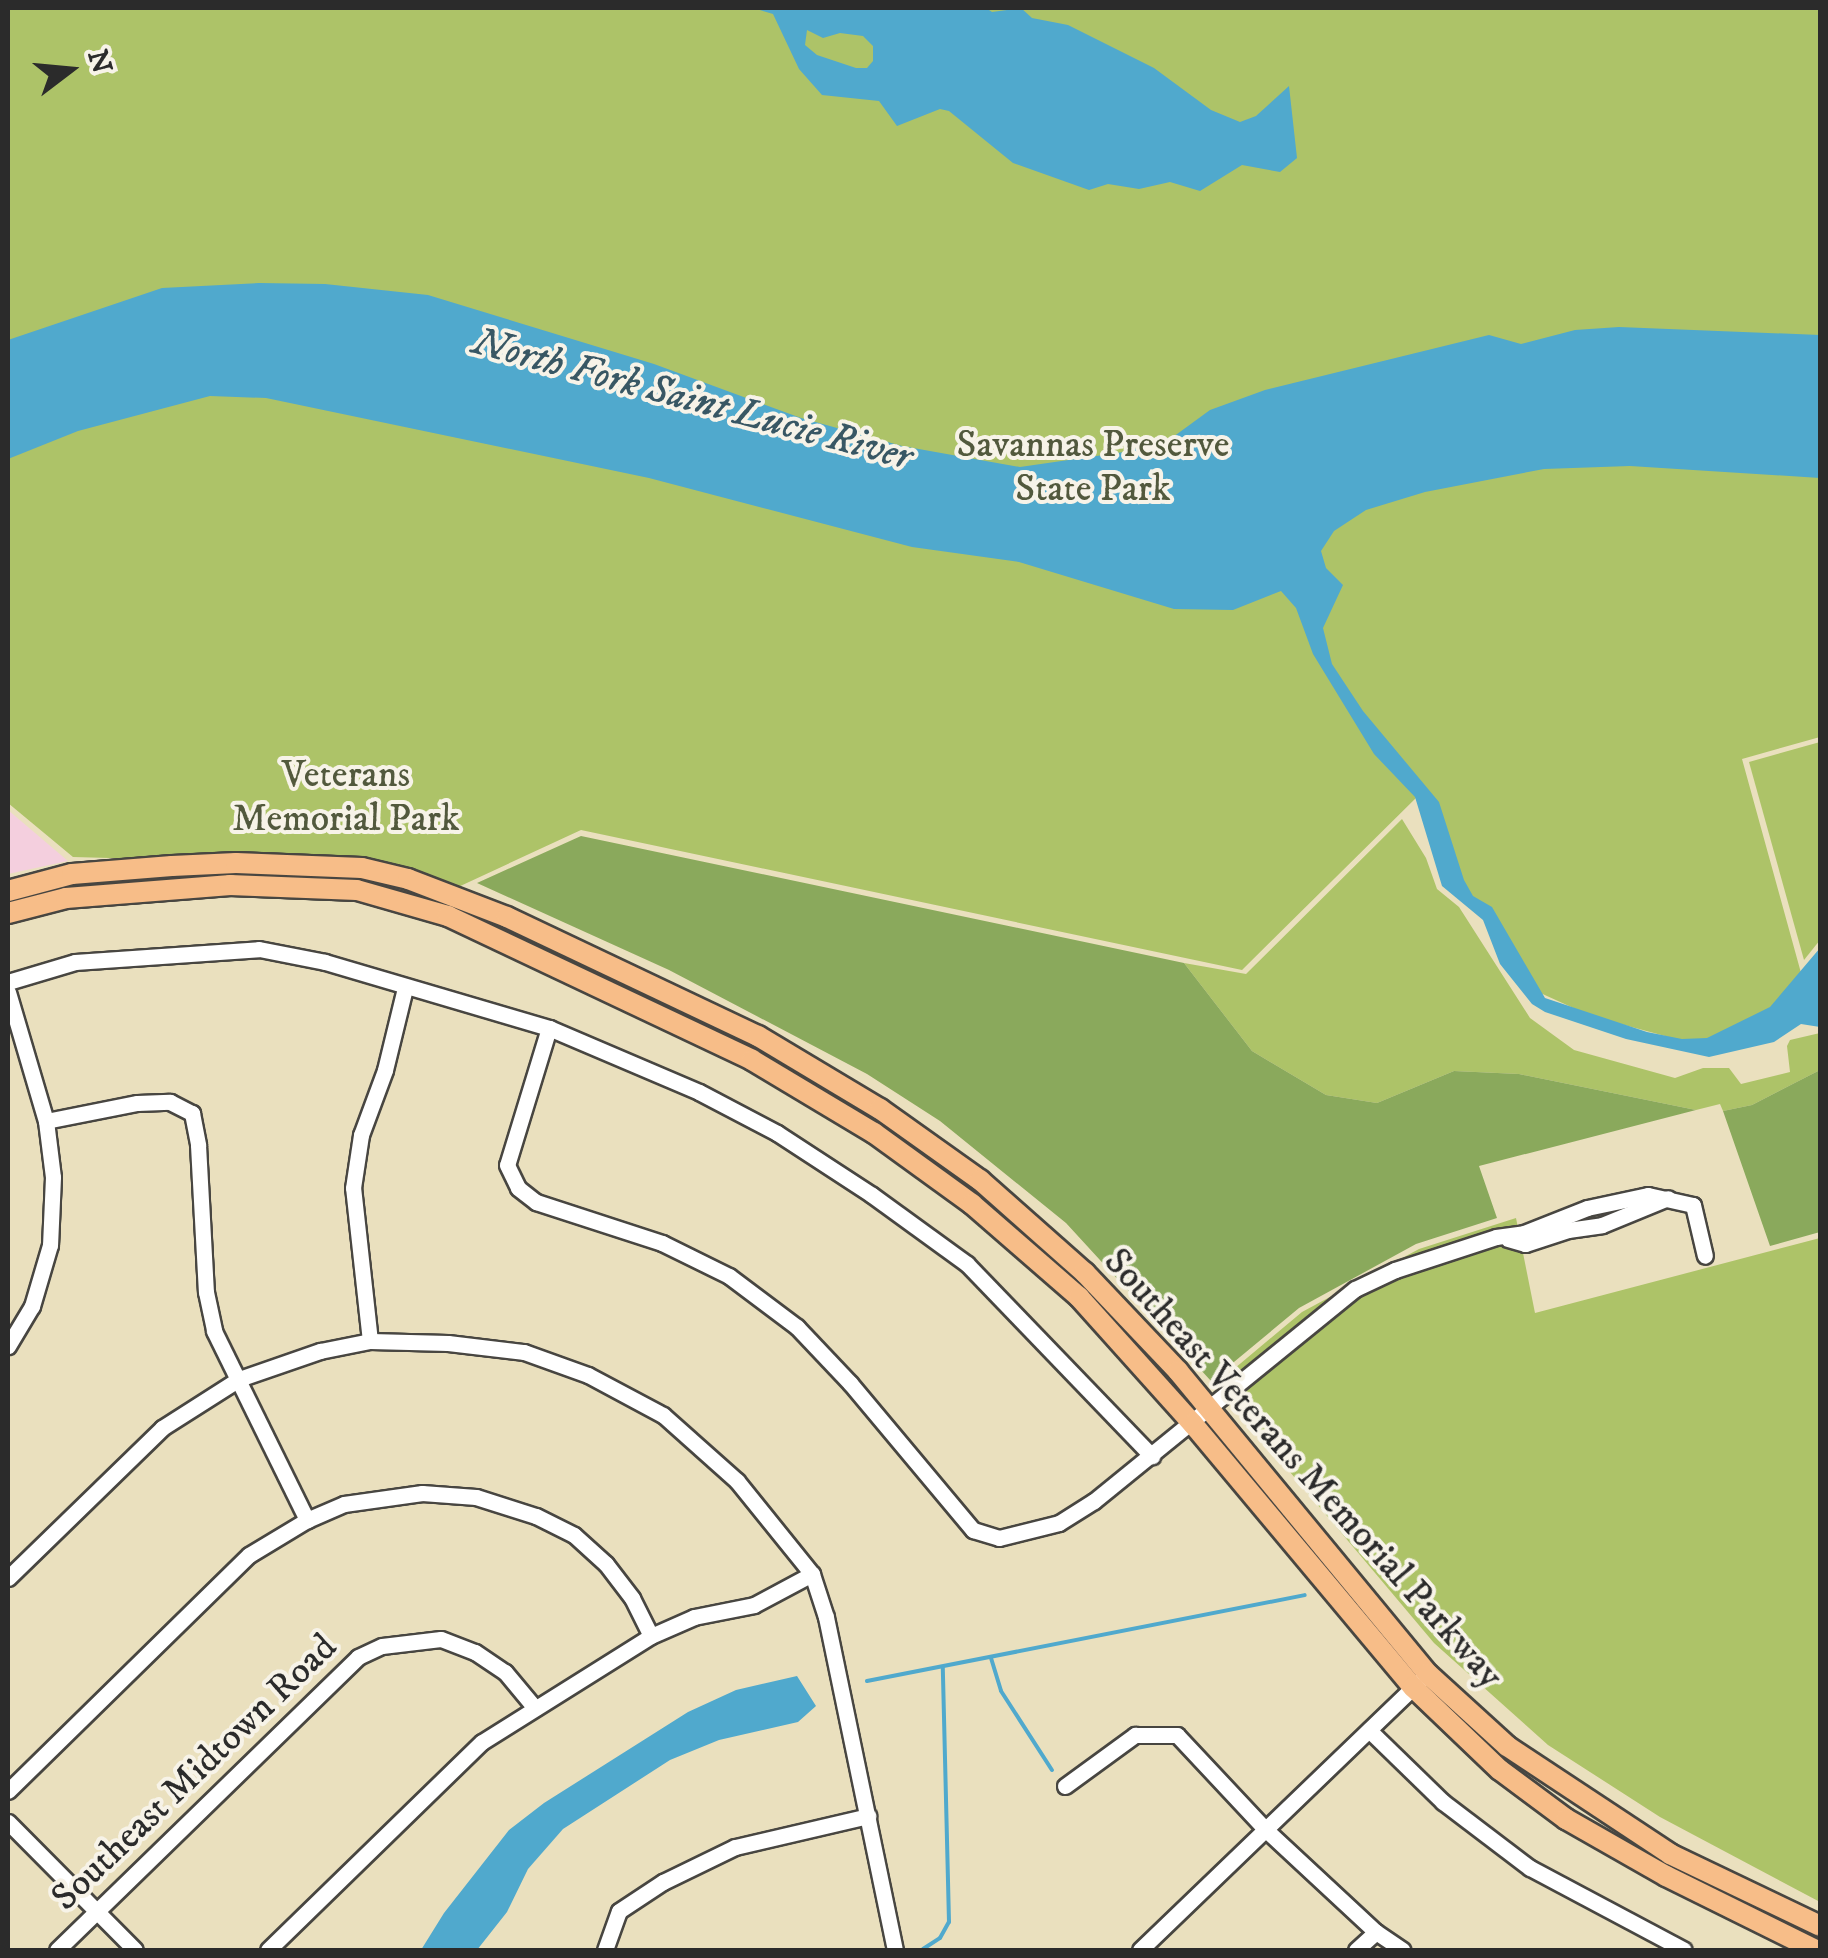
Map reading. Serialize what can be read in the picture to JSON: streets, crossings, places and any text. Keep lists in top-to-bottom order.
{
  "streets": {
    "main road": ["Southeast Veterans Memorial Parkway"],
    "street": ["Southeast Midtown Road"]
  },
  "water": ["North Fork Saint Lucie River"],
  "parks": ["Savannas Preserve State Park", "Veterans Memorial Park"],
  "north": "right"
}
